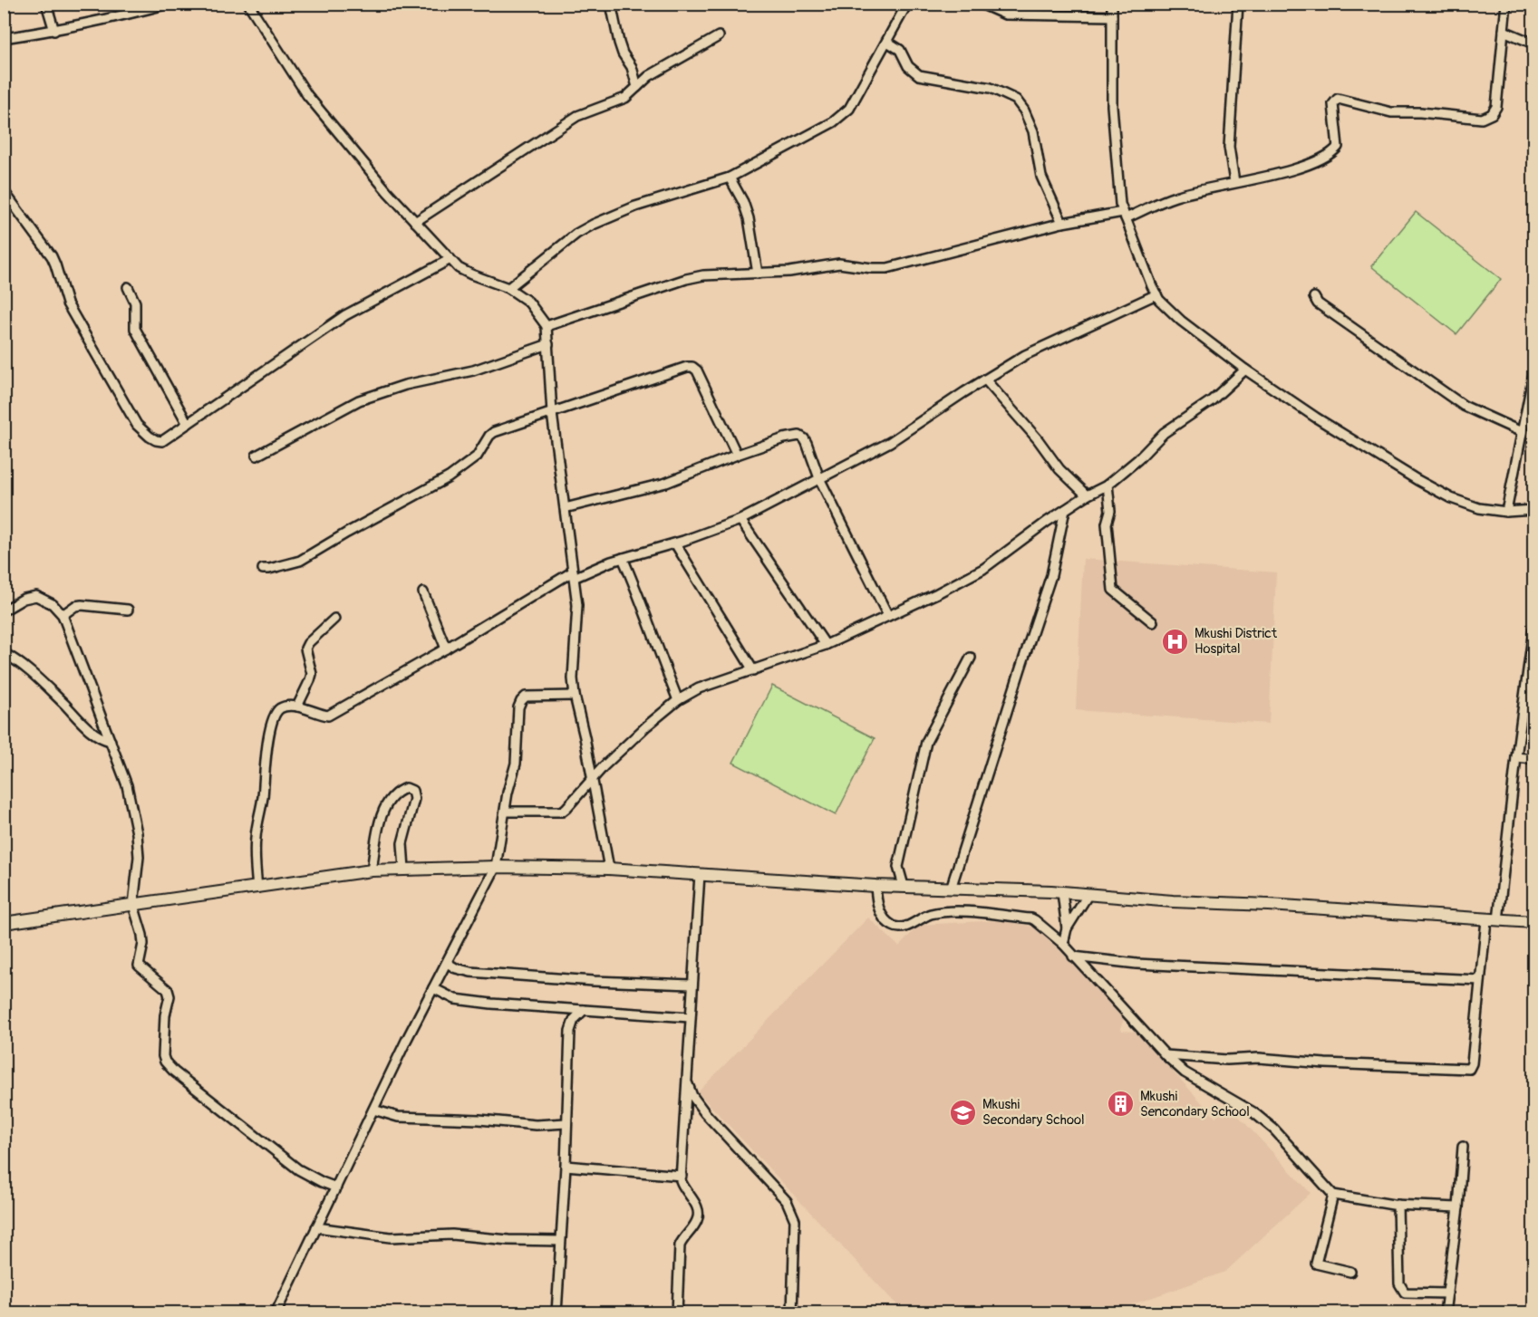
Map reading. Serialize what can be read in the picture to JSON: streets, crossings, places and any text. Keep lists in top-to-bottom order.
{
  "places": {
    "hospital": ["Mkushi District Hospital"],
    "building": ["Mkushi Sencondary School"],
    "school or university": ["Mkushi Secondary School"]
  }
}
